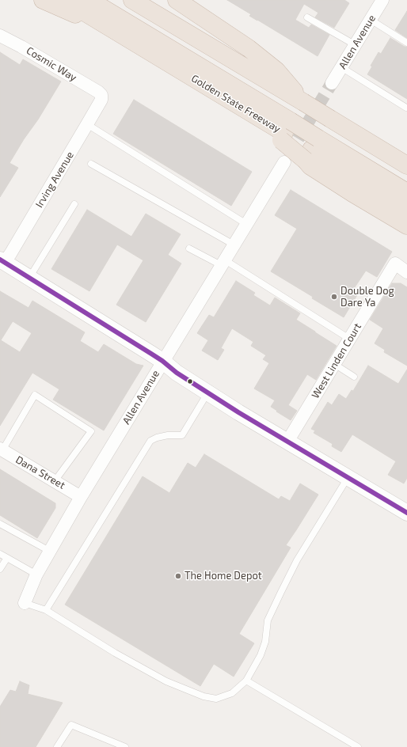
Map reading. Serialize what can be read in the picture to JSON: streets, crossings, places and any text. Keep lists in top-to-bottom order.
{
  "streets": {
    "highway": ["Golden State Freeway"],
    "street": [
      "Allen Avenue",
      "Cosmic Way",
      "Irving Avenue",
      "West Linden Court",
      "Dana Street"
    ]
  },
  "crossings": [
    ["Allen Avenue", "Dana Street"],
    ["Cosmic Way", "Irving Avenue"]
  ],
  "places": ["Double Dog Dare Ya", "The Home Depot"]
}
